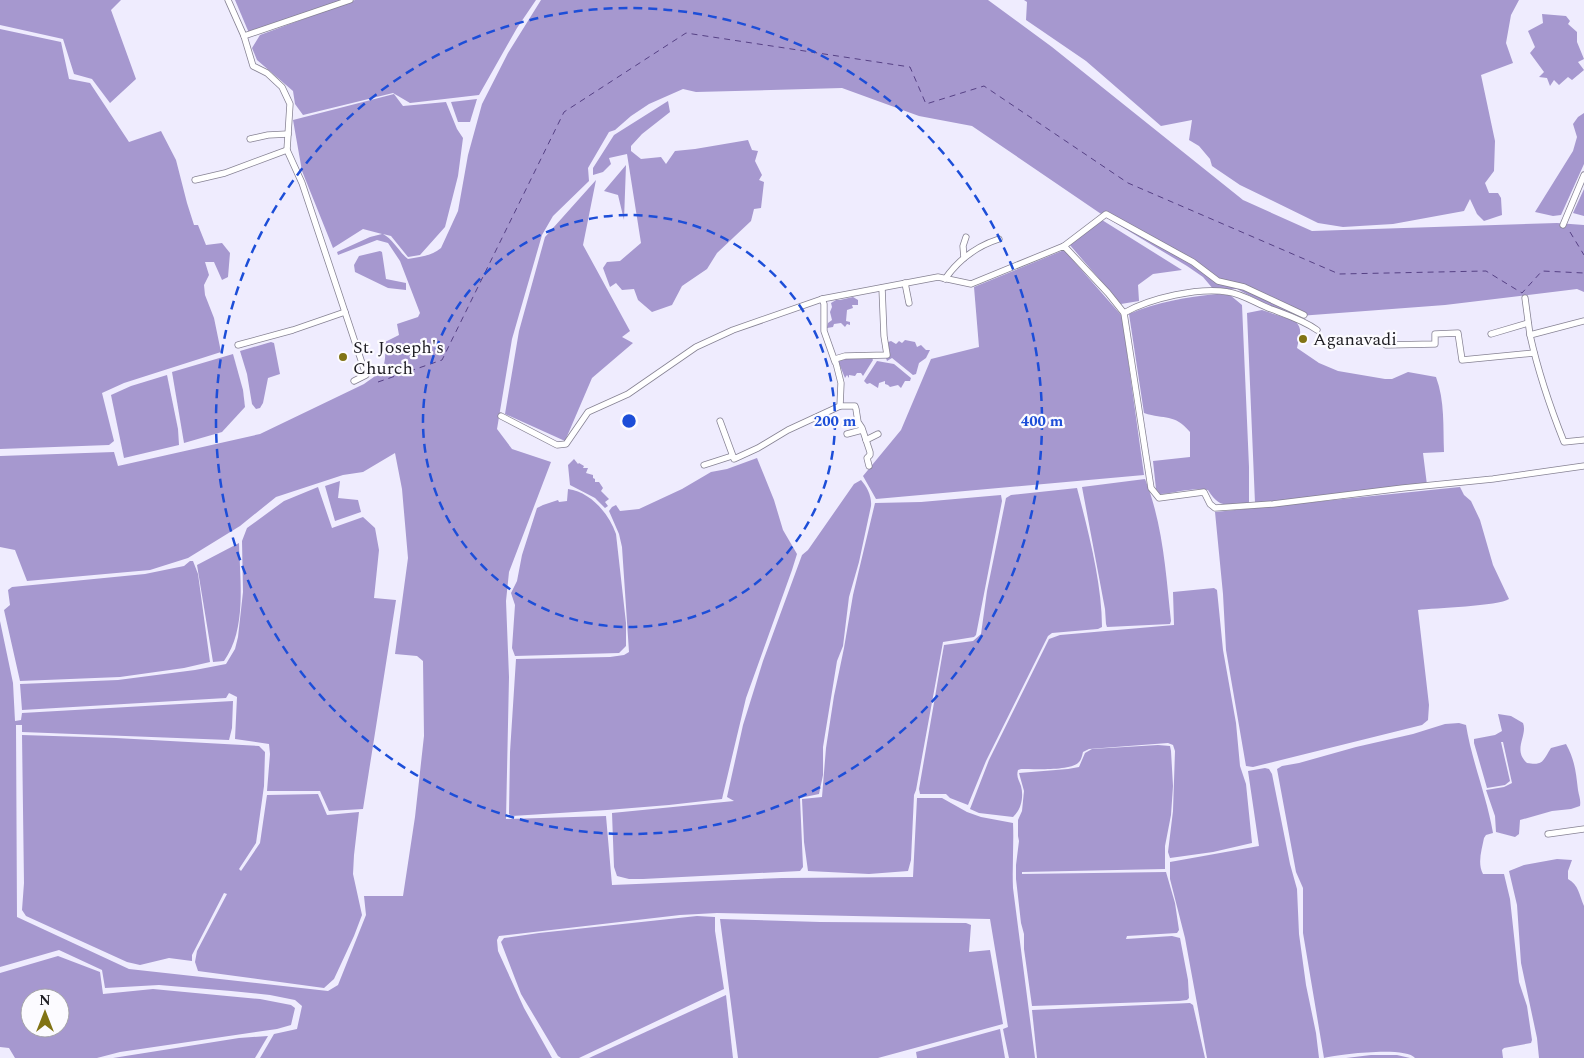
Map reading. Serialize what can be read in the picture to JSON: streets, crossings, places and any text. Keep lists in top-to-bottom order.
{
  "places": ["Aganavadi", "St. Joseph's Church"],
  "north": "top",
  "rings": ["200 m", "400 m"]
}
